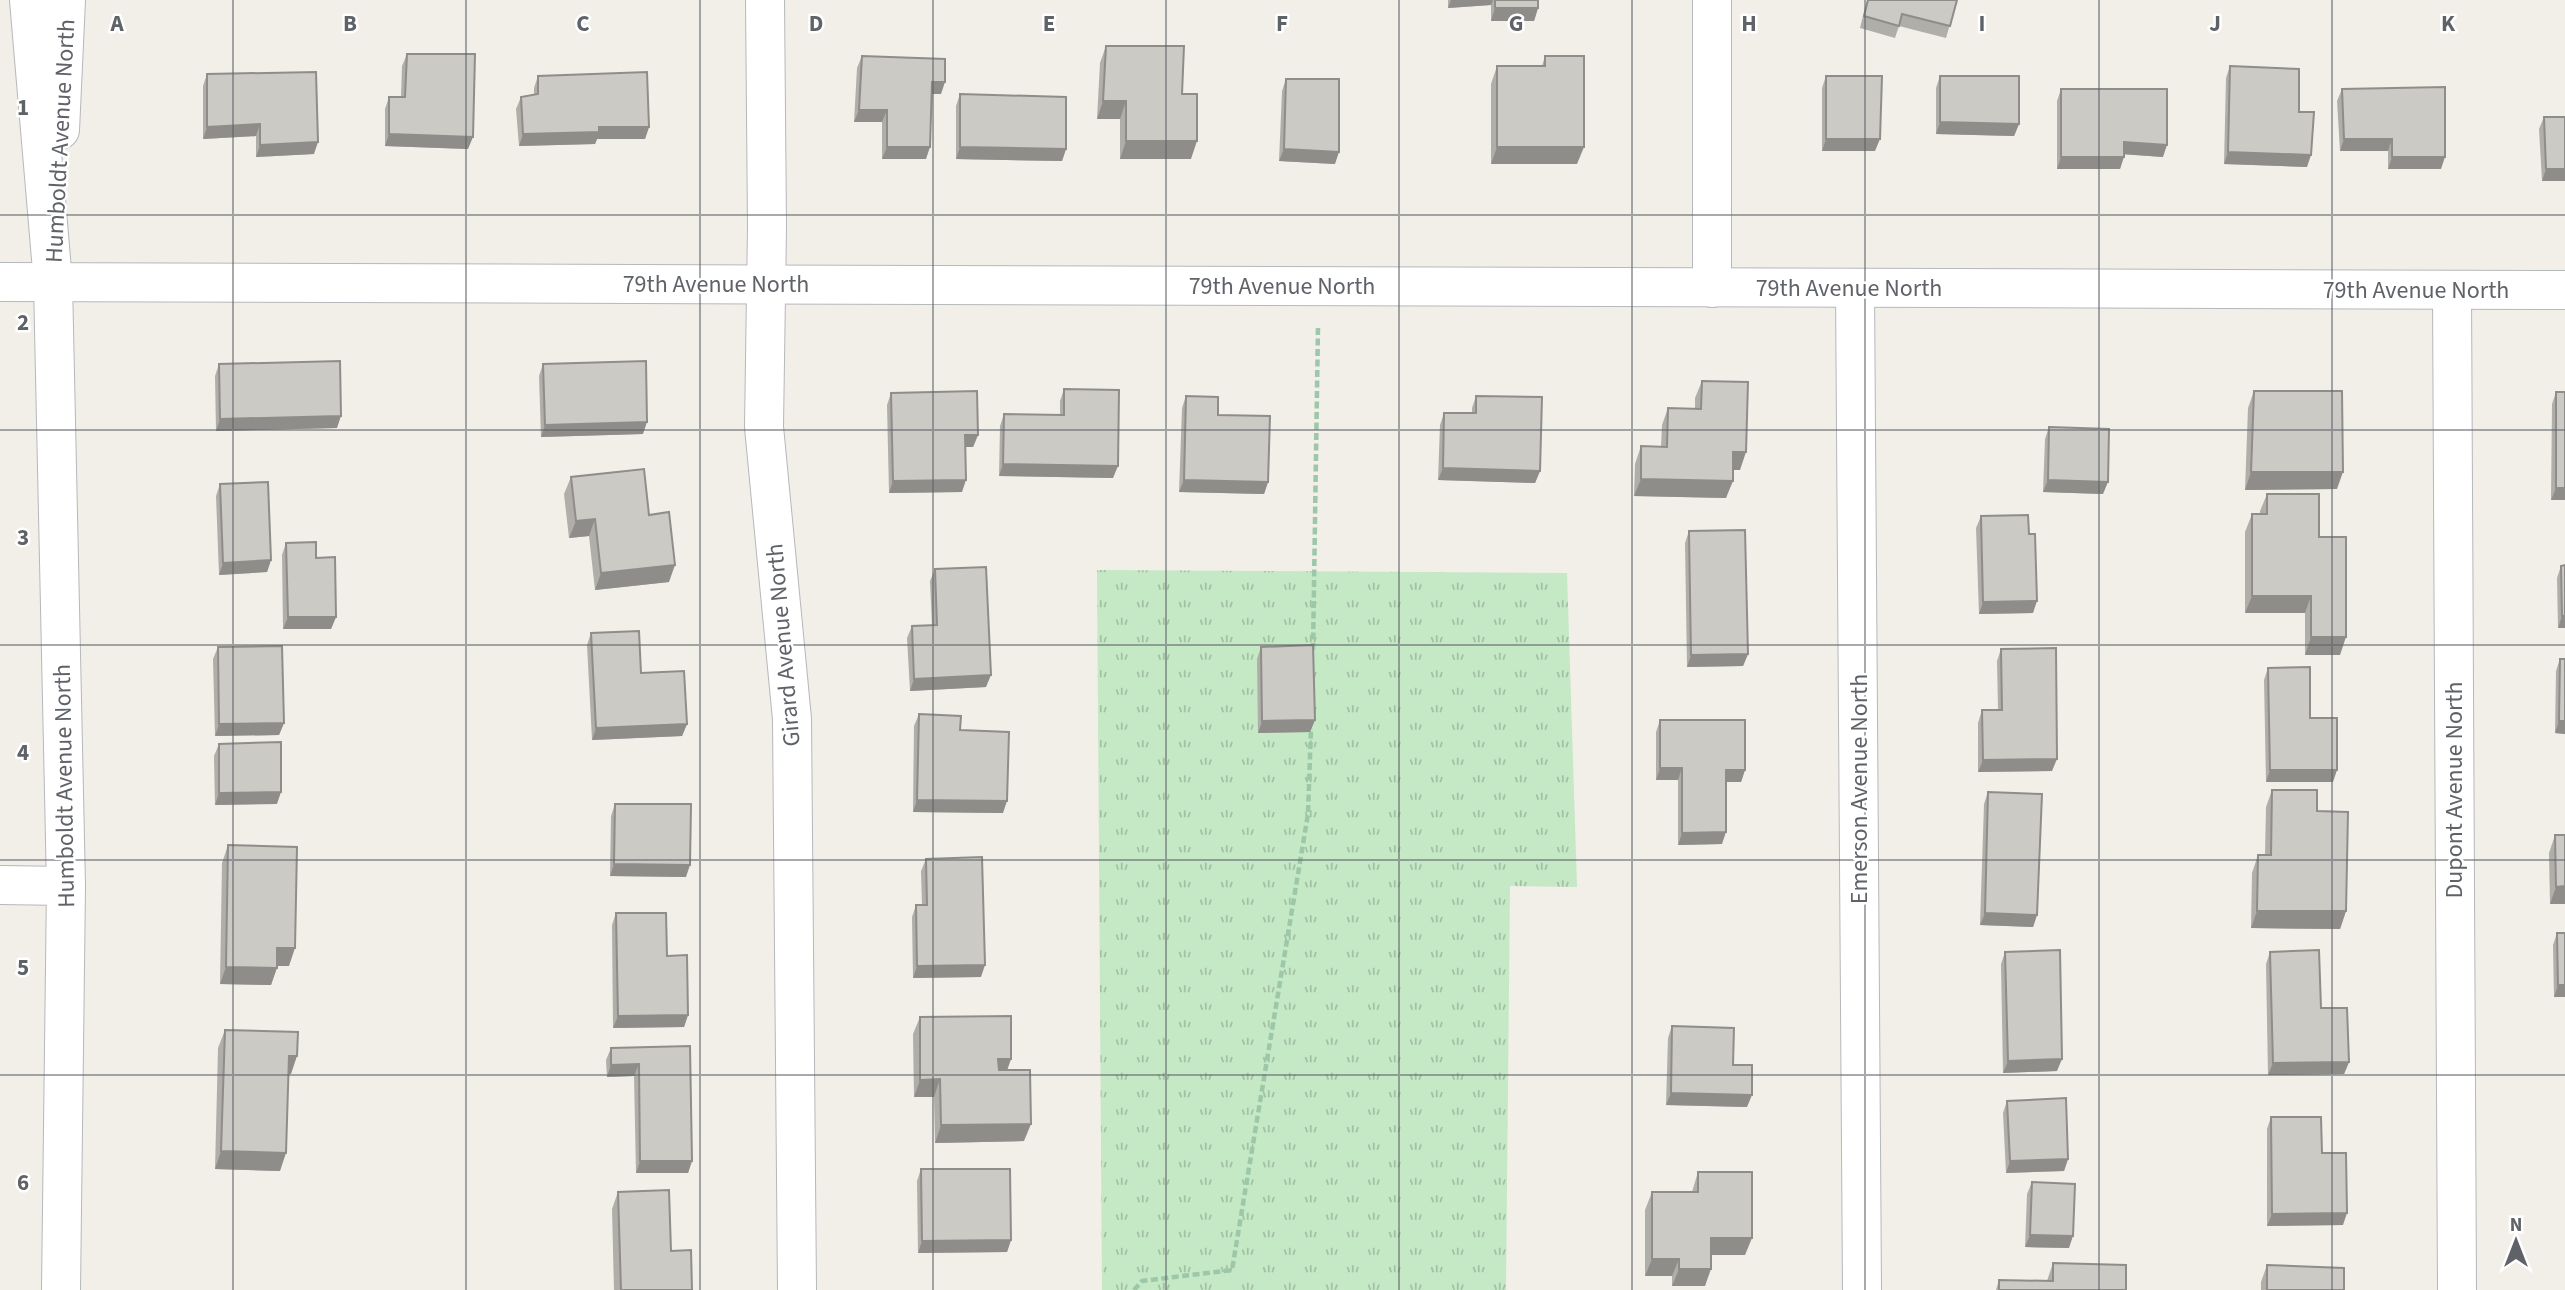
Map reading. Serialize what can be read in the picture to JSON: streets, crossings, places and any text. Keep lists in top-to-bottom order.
{
  "streets": {
    "street": [
      "Humboldt Avenue North",
      "79th Avenue North",
      "Girard Avenue North",
      "Emerson Avenue North",
      "Dupont Avenue North"
    ]
  },
  "crossings": [
    ["Humboldt Avenue North", "79th Avenue North"],
    ["79th Avenue North", "Girard Avenue North"],
    ["79th Avenue North", "Emerson Avenue North"],
    ["79th Avenue North", "Dupont Avenue North"]
  ],
  "north": "top",
  "grid": {
    "columns": [
      "A",
      "B",
      "C",
      "D",
      "E",
      "F",
      "G",
      "H",
      "I",
      "J",
      "K"
    ],
    "rows": [
      "1",
      "2",
      "3",
      "4",
      "5",
      "6"
    ]
  }
}
